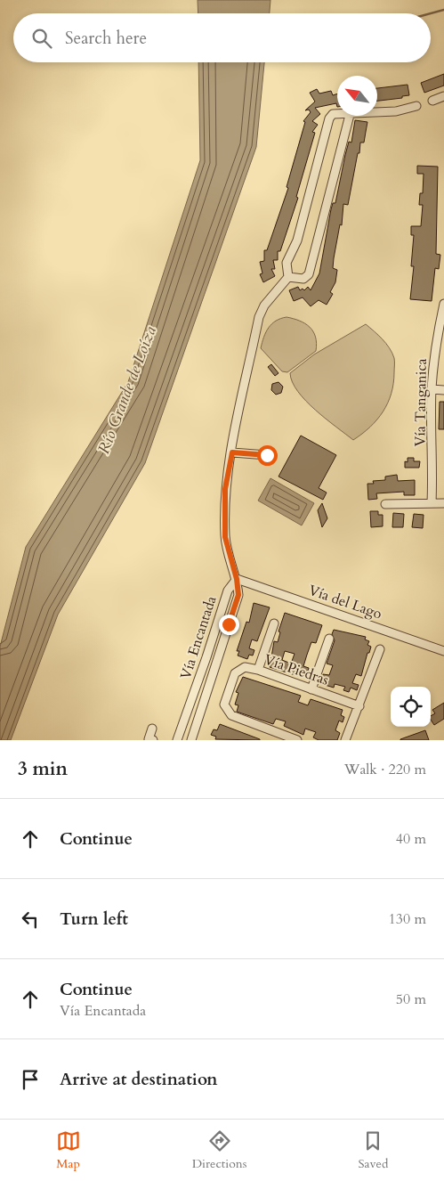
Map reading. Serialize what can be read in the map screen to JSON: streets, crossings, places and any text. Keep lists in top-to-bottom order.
{
  "streets": {
    "street": [
      "Vía Tanganica",
      "Vía del Lago",
      "Vía Encantada",
      "Vía Piedras"
    ]
  },
  "crossings": [
    ["Vía del Lago", "Vía Encantada"]
  ],
  "water": ["Río Grande de Loíza"],
  "north": "top left",
  "page": {
    "search": "Search here",
    "heading": ["3 min", "Walk · 220 m"],
    "list": [
      ["Continue", "40 m"],
      ["Turn left", "130 m"],
      ["Continue", "Vía Encantada", "50 m"],
      "Arrive at destination"
    ],
    "nav": ["Map", "Directions", "Saved"]
  }
}
